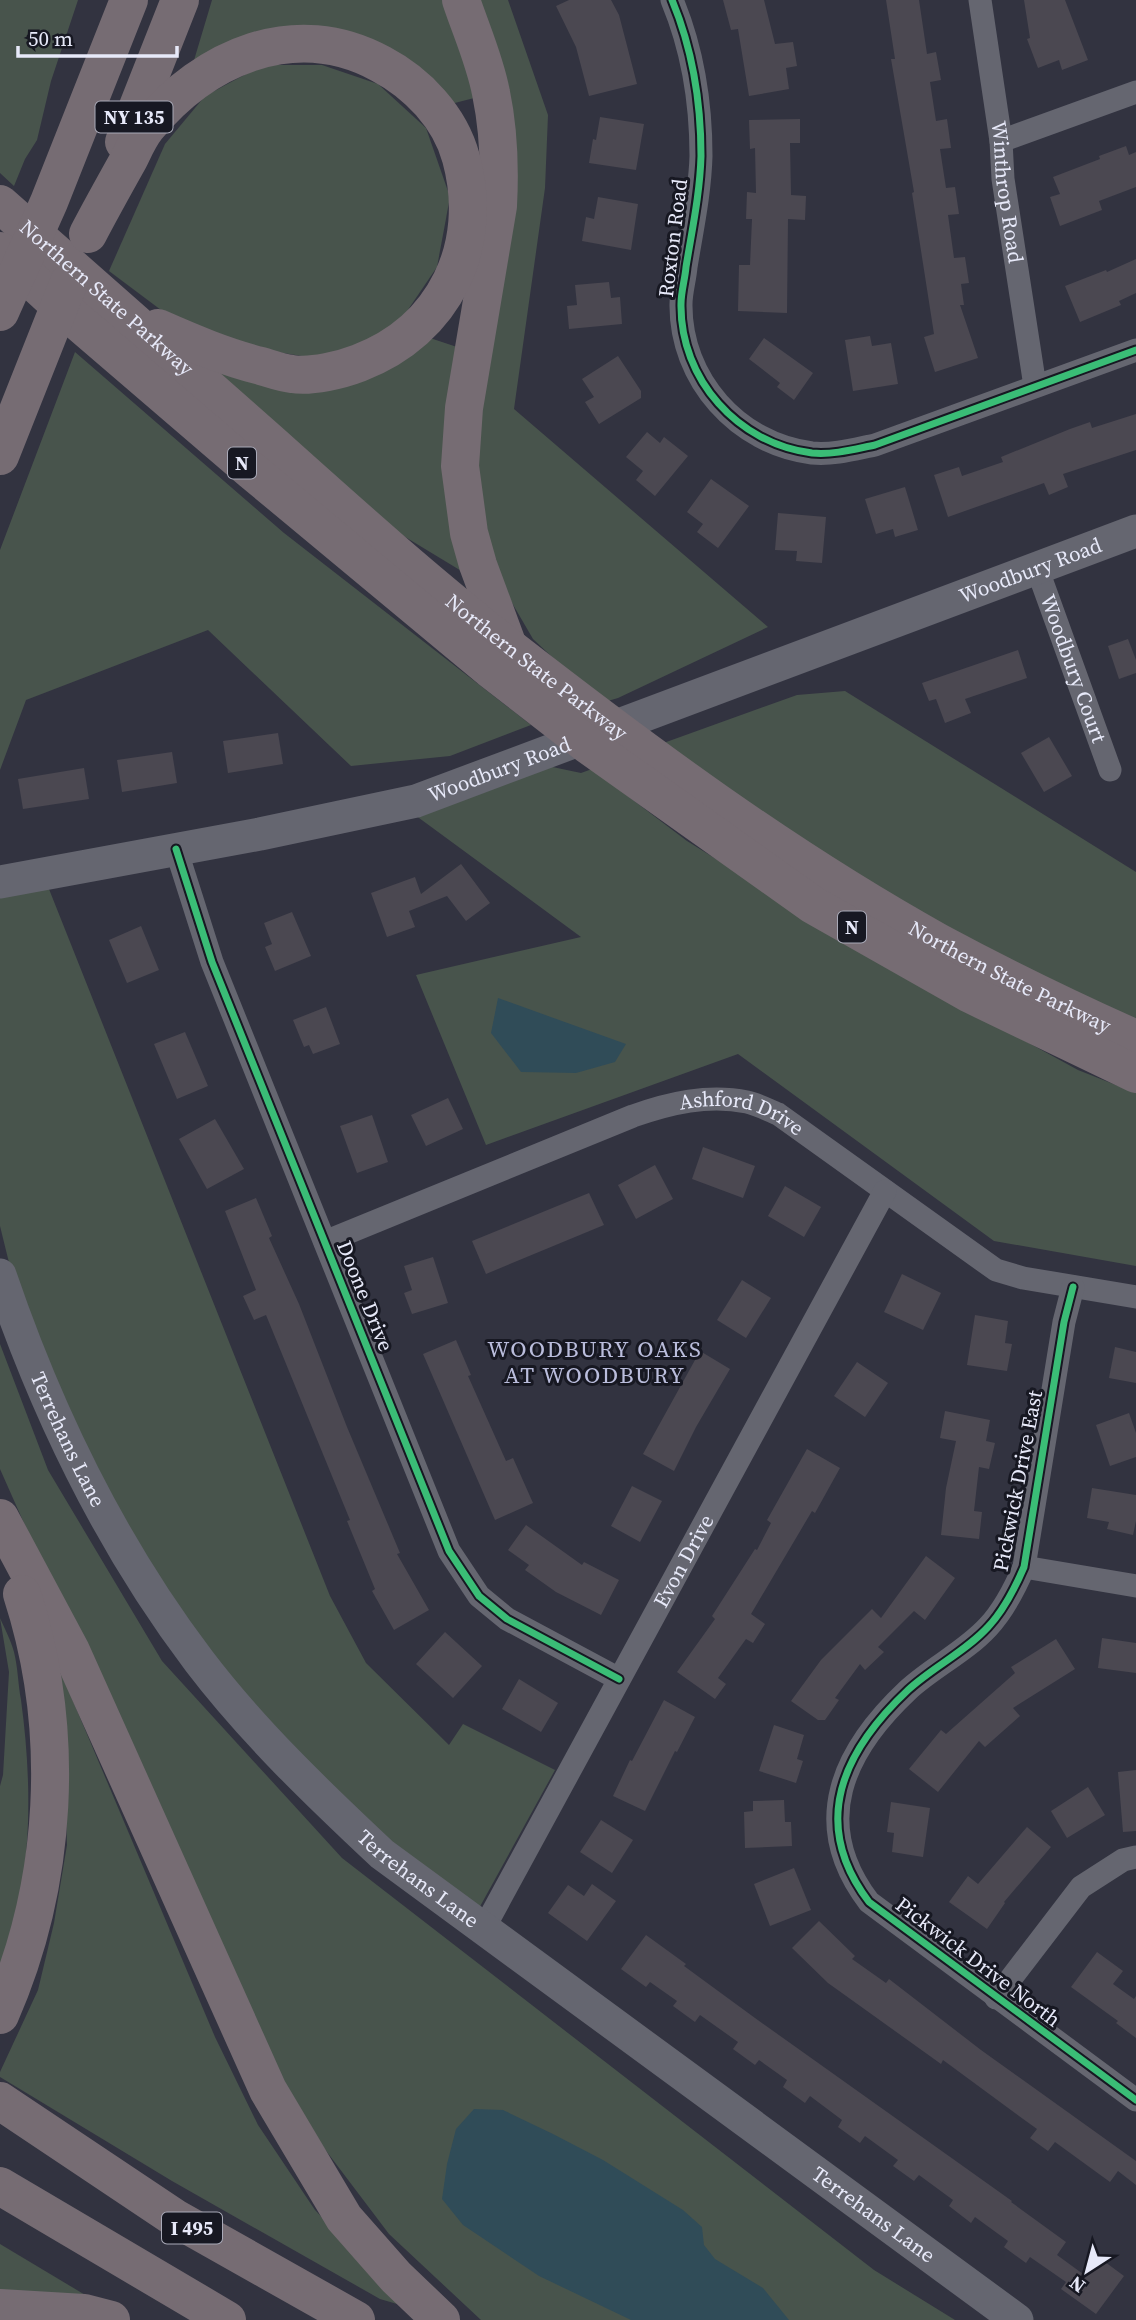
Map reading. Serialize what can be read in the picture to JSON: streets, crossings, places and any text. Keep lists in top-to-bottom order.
{
  "streets": {
    "highway": [
      "NY 135",
      "Northern State Parkway",
      "N",
      "I 495"
    ],
    "main road": ["Woodbury Road", "Terrehans Lane"],
    "street": [
      "Winthrop Road",
      "Roxton Road",
      "Woodbury Court",
      "Ashford Drive",
      "Doone Drive",
      "Pickwick Drive East",
      "Evon Drive",
      "Pickwick Drive North"
    ]
  },
  "crossings": [
    ["Winthrop Road", "Roxton Road"],
    ["Woodbury Road", "Woodbury Court"],
    ["Woodbury Road", "Doone Drive"],
    ["Ashford Drive", "Doone Drive"],
    ["Ashford Drive", "Pickwick Drive East"],
    ["Ashford Drive", "Evon Drive"],
    ["Doone Drive", "Evon Drive"],
    ["Terrehans Lane", "Evon Drive"],
    ["Pickwick Drive East", "Pickwick Drive North"]
  ],
  "districts": ["WOODBURY OAKS AT WOODBURY"],
  "scale_bar": "50 m",
  "north": "bottom left"
}
